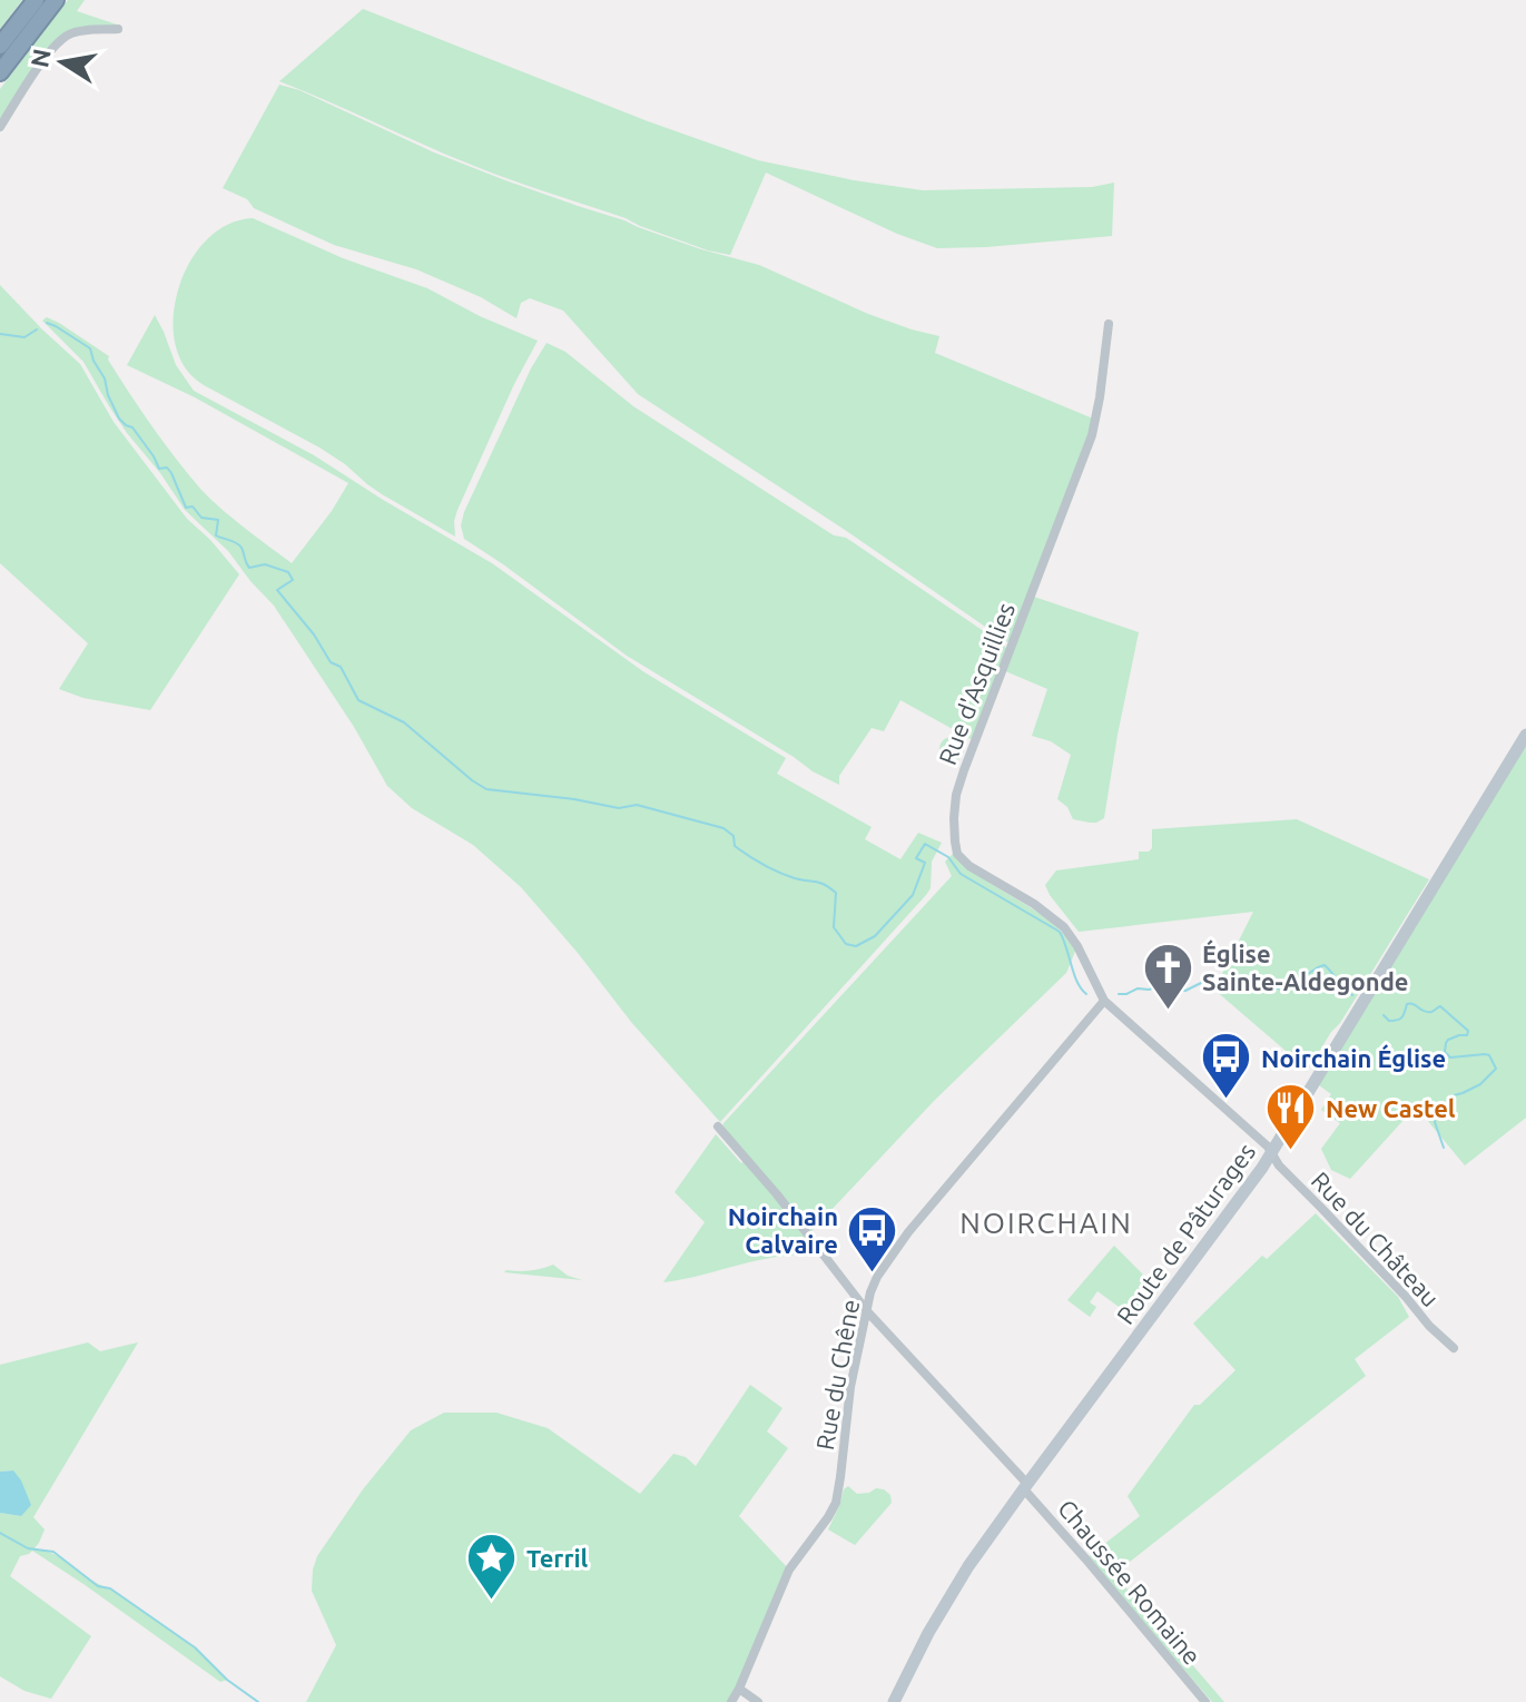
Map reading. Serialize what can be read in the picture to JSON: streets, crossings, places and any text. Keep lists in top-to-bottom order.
{
  "streets": {
    "main road": ["Route de Pâturages"],
    "street": [
      "Rue d'Asquillies",
      "Rue du Château",
      "Rue du Chêne",
      "Chaussée Romaine"
    ]
  },
  "crossings": [
    ["Rue d'Asquillies", "Rue du Château"],
    ["Rue d'Asquillies", "Rue du Chêne"],
    ["Route de Pâturages", "Rue du Château"],
    ["Route de Pâturages", "Chaussée Romaine"],
    ["Rue du Château", "Rue du Chêne"],
    ["Rue du Chêne", "Chaussée Romaine"]
  ],
  "districts": ["NOIRCHAIN"],
  "places": {
    "church": ["Église Sainte-Aldegonde"],
    "bus stop": ["Noirchain Église", "Noirchain Calvaire"],
    "restaurant": ["New Castel"],
    "place": ["Terril"]
  },
  "north": "left"
}
